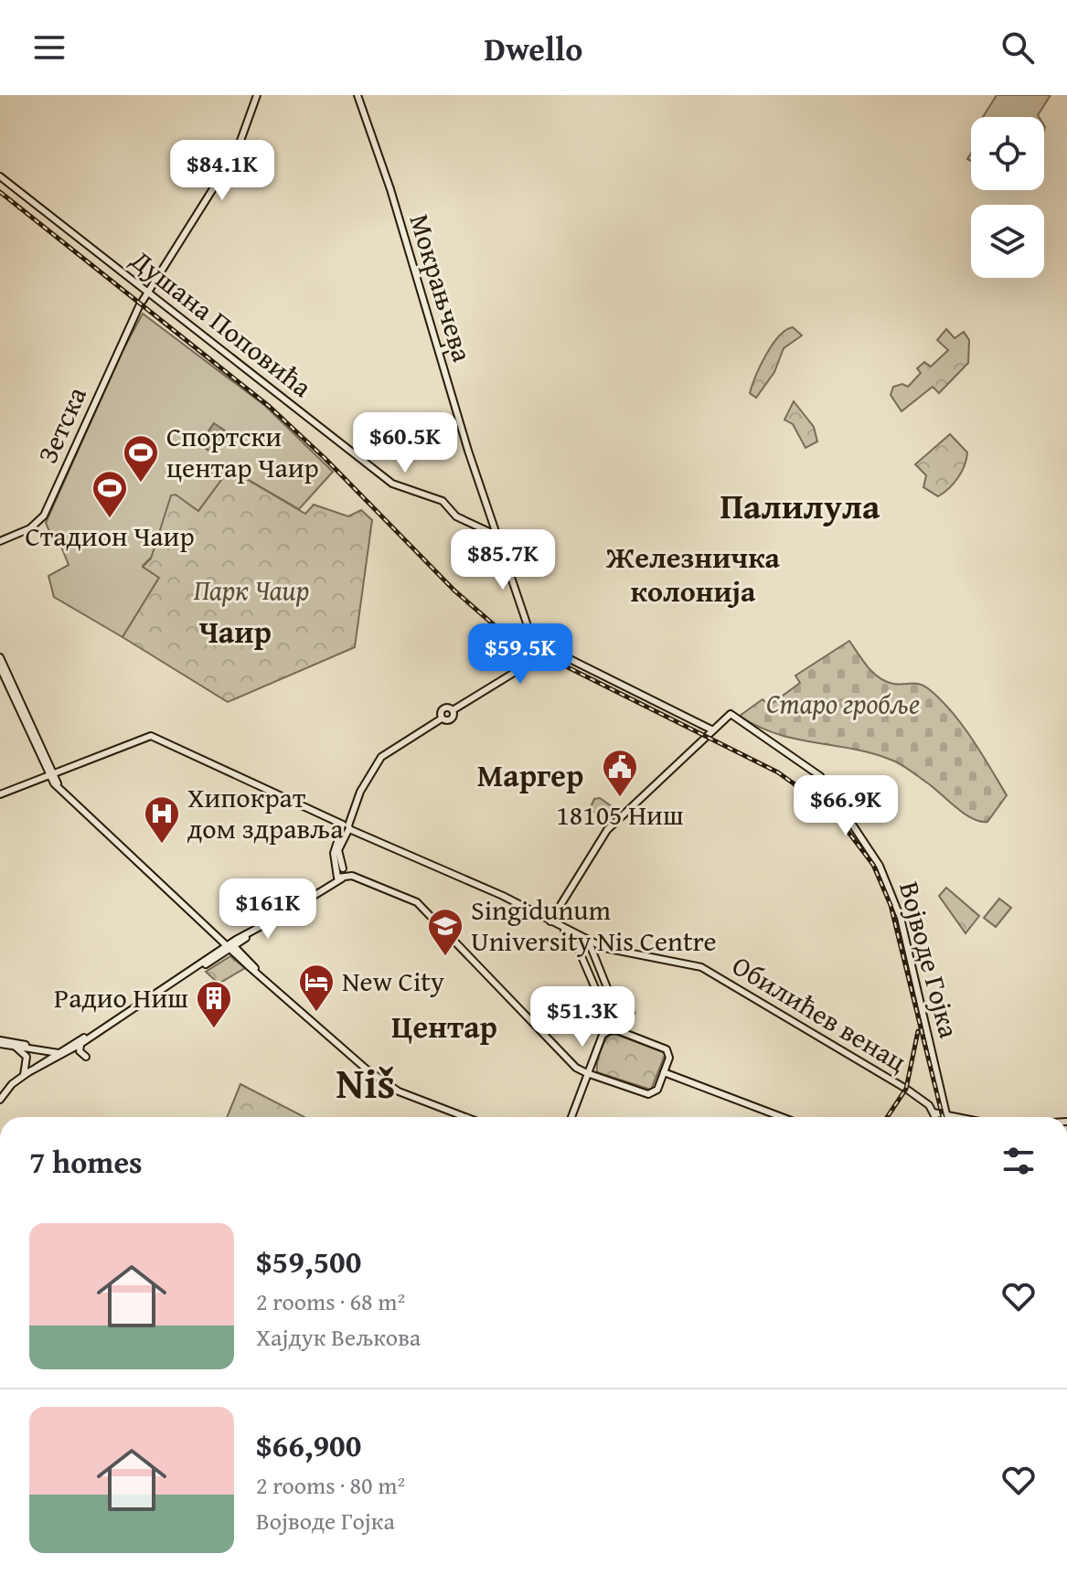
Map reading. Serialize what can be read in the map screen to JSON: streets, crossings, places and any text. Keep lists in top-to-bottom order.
{
  "streets": {
    "street": [
      "Мокрањчева",
      "Душана Поповића",
      "Зетска",
      "Војводе Гојка",
      "Обилићев венац"
    ]
  },
  "crossings": [
    ["Мокрањчева", "Душана Поповића"],
    ["Душана Поповића", "Зетска"]
  ],
  "districts": [
    "Палилула",
    "Железничка колонија",
    "Чаир",
    "Маргер",
    "Центар",
    "Niš"
  ],
  "parks": ["Парк Чаир", "Старо гробље"],
  "places": {
    "sports": ["Спортски центар Чаир", "Стадион Чаир"],
    "public building": ["18105 Ниш"],
    "hospital": ["Хипократ дом здравља"],
    "school or university": ["Singidunum University Nis Centre"],
    "hotel": ["New City"],
    "building": ["Радио Ниш"]
  },
  "page": {
    "header": "Dwello",
    "price": [
      "$84.1K",
      "$60.5K",
      "$85.7K",
      "$59.5K",
      "$66.9K",
      "$161K",
      "$51.3K"
    ],
    "heading": "7 homes",
    "list": [
      {
        "name": "$59,500",
        "note": "2 rooms · 68 m² · Хајдук Вељкова"
      },
      {
        "name": "$66,900",
        "note": "2 rooms · 80 m² · Војводе Гојка"
      }
    ]
  }
}
